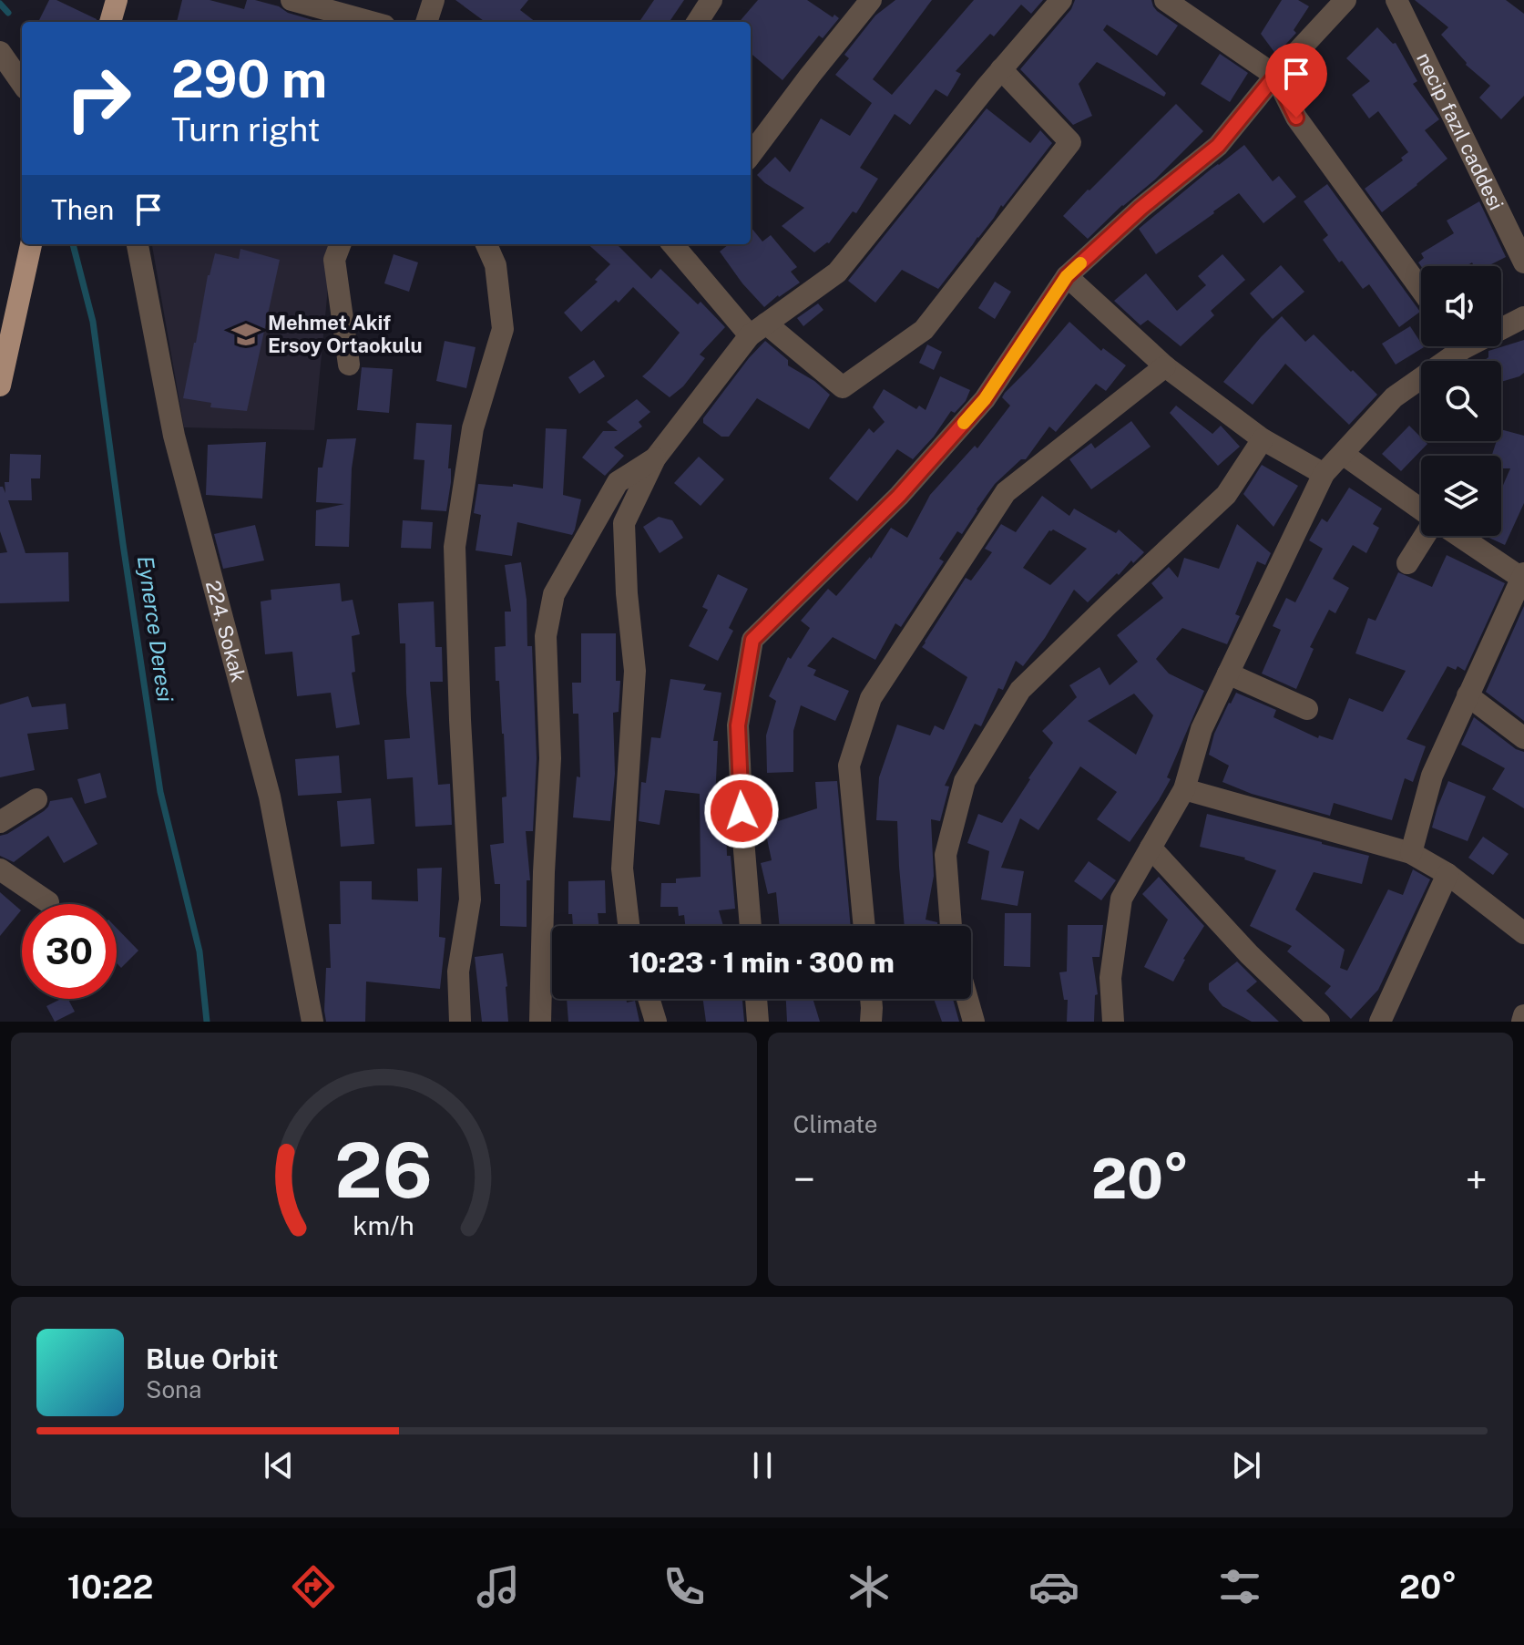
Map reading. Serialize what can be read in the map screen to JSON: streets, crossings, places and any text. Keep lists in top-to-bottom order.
{
  "streets": {
    "street": ["necip fazıl caddesi", "224. Sokak"]
  },
  "water": ["Eynerce Deresi"],
  "places": {
    "school or university": ["Mehmet Akif Ersoy Ortaokulu"]
  },
  "page": {
    "turn": ["290 m", "Turn right"],
    "then": "Then",
    "limit": "30",
    "trip": "10:23 · 1 min · 300 m",
    "tile": "Climate",
    "heat": ["−", "20°", "+"],
    "song": ["Blue Orbit", "Sona"],
    "tabs": ["10:22", "20°"],
    "gauge": ["26", "km/h"]
  }
}
